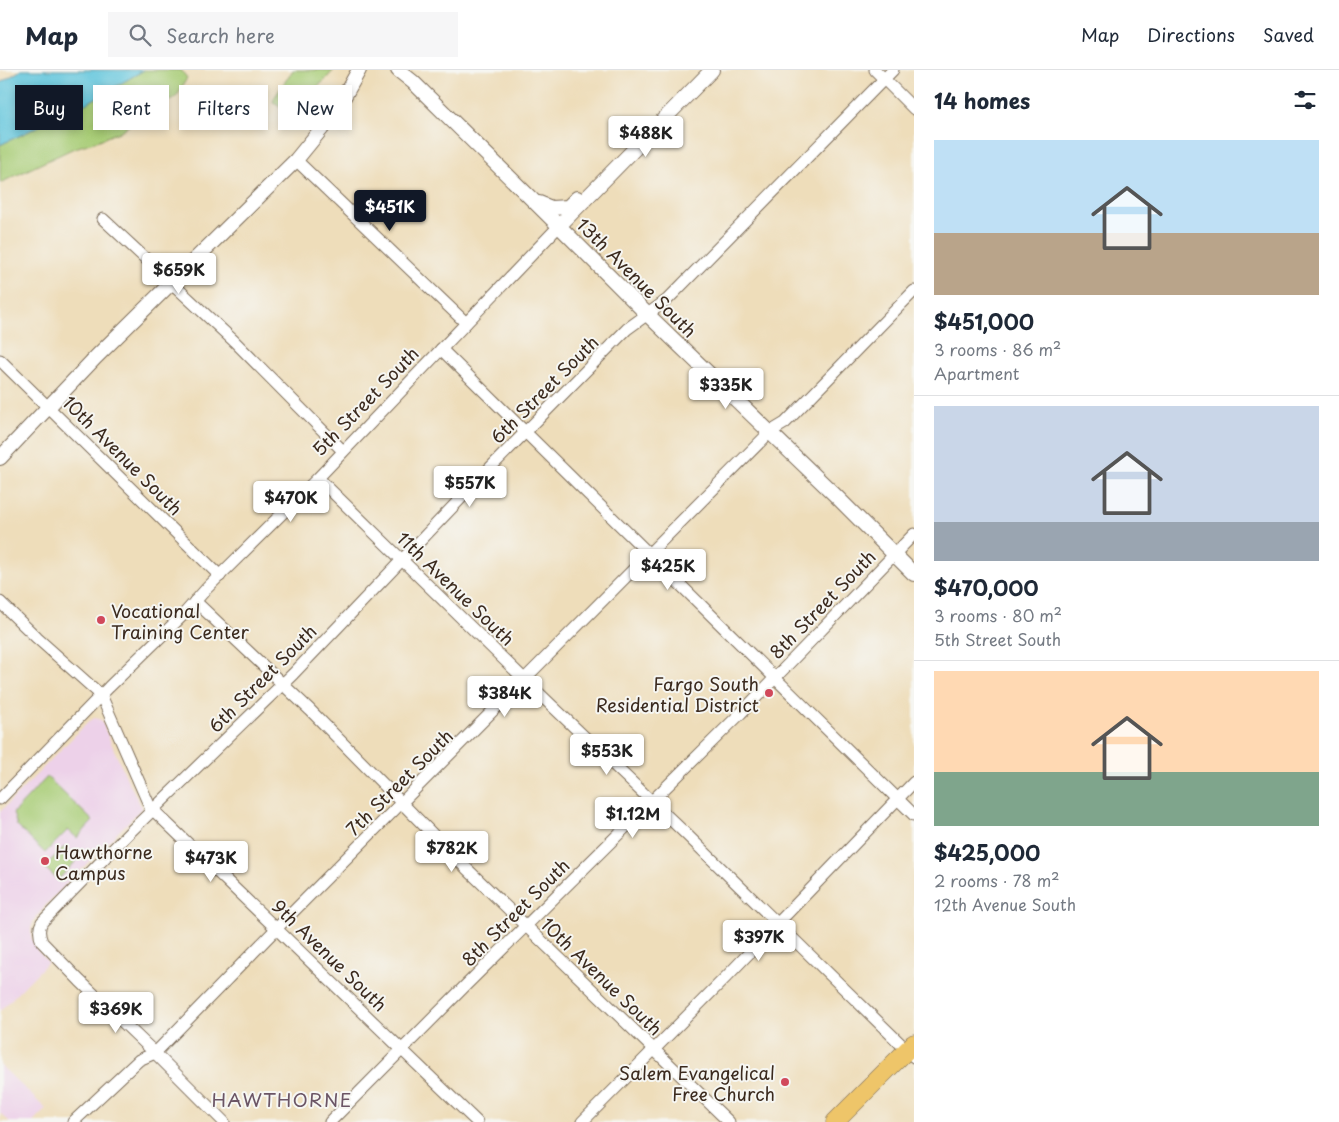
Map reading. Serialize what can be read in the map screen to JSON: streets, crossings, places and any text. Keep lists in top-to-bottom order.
{
  "streets": {
    "street": [
      "13th Avenue South",
      "6th Street South",
      "5th Street South",
      "10th Avenue South",
      "11th Avenue South",
      "8th Street South",
      "7th Street South",
      "9th Avenue South"
    ]
  },
  "crossings": [
    ["13th Avenue South", "6th Street South"],
    ["13th Avenue South", "5th Street South"],
    ["13th Avenue South", "8th Street South"],
    ["13th Avenue South", "7th Street South"],
    ["6th Street South", "10th Avenue South"],
    ["6th Street South", "11th Avenue South"],
    ["6th Street South", "7th Street South"],
    ["6th Street South", "9th Avenue South"],
    ["5th Street South", "10th Avenue South"],
    ["5th Street South", "11th Avenue South"],
    ["5th Street South", "9th Avenue South"],
    ["10th Avenue South", "8th Street South"],
    ["10th Avenue South", "7th Street South"],
    ["11th Avenue South", "8th Street South"],
    ["11th Avenue South", "7th Street South"],
    ["8th Street South", "9th Avenue South"],
    ["7th Street South", "9th Avenue South"]
  ],
  "districts": ["HAWTHORNE"],
  "places": [
    "Vocational Training Center",
    "Fargo South Residential District",
    "Hawthorne Campus",
    "Salem Evangelical Free Church"
  ],
  "page": {
    "header": "Map",
    "search": "Search here",
    "nav": ["Map", "Directions", "Saved"],
    "heading": "14 homes",
    "chip": [
      "Buy",
      "Rent",
      "Filters",
      "New"
    ],
    "price": [
      "$488K",
      "$451K",
      "$659K",
      "$335K",
      "$557K",
      "$470K",
      "$425K",
      "$384K",
      "$553K",
      "$1.12M",
      "$782K",
      "$473K",
      "$397K",
      "$369K"
    ],
    "list": [
      {
        "name": "$451,000",
        "note": "3 rooms · 86 m² · Apartment"
      },
      {
        "name": "$470,000",
        "note": "3 rooms · 80 m² · 5th Street South"
      },
      {
        "name": "$425,000",
        "note": "2 rooms · 78 m² · 12th Avenue South"
      }
    ]
  }
}
